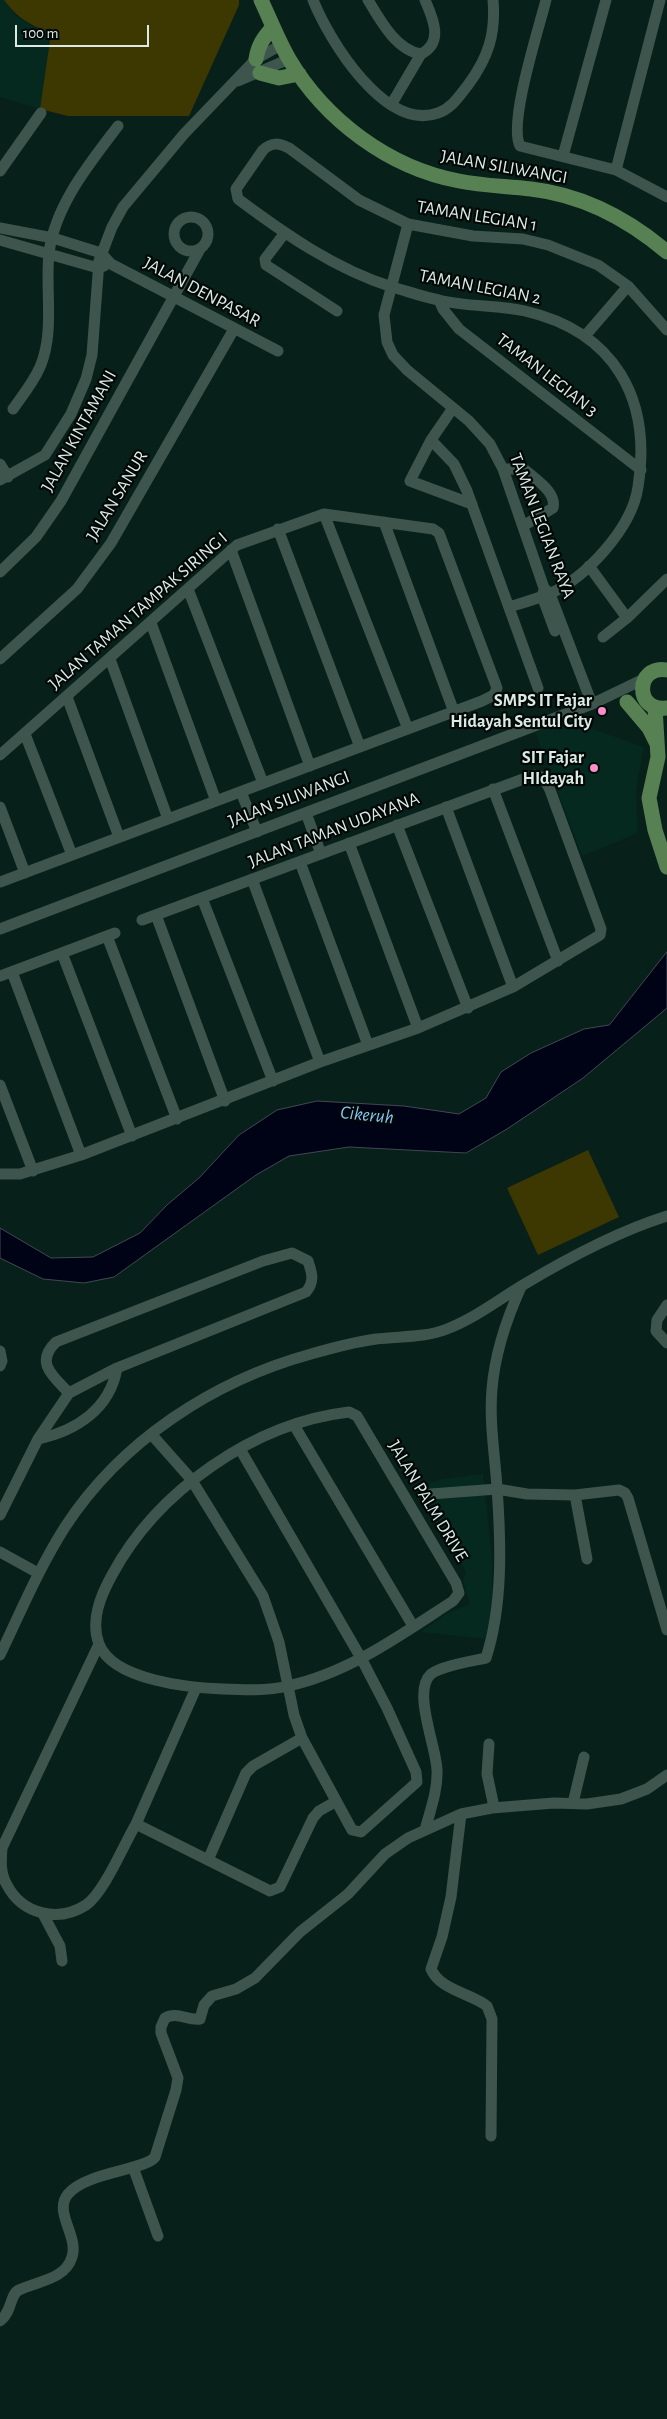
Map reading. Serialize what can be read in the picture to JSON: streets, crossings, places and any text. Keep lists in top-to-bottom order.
{
  "streets": {
    "main road": ["JALAN SILIWANGI"],
    "street": [
      "TAMAN LEGIAN 1",
      "TAMAN LEGIAN 2",
      "JALAN DENPASAR",
      "TAMAN LEGIAN 3",
      "JALAN KINTAMANI",
      "JALAN SANUR",
      "TAMAN LEGIAN RAYA",
      "JALAN TAMAN TAMPAK SIRING I",
      "JALAN TAMAN UDAYANA",
      "JALAN PALM DRIVE"
    ]
  },
  "crossings": [
    ["JALAN SILIWANGI", "TAMAN LEGIAN RAYA"],
    ["TAMAN LEGIAN 1", "TAMAN LEGIAN 2"],
    ["TAMAN LEGIAN 1", "TAMAN LEGIAN RAYA"],
    ["TAMAN LEGIAN 2", "TAMAN LEGIAN 3"],
    ["TAMAN LEGIAN 2", "TAMAN LEGIAN RAYA"],
    ["JALAN DENPASAR", "JALAN KINTAMANI"],
    ["JALAN DENPASAR", "JALAN SANUR"]
  ],
  "water": ["Cikeruh"],
  "places": ["SMPS IT Fajar Hidayah Sentul City", "SIT Fajar HIdayah"],
  "scale_bar": "100 m"
}
